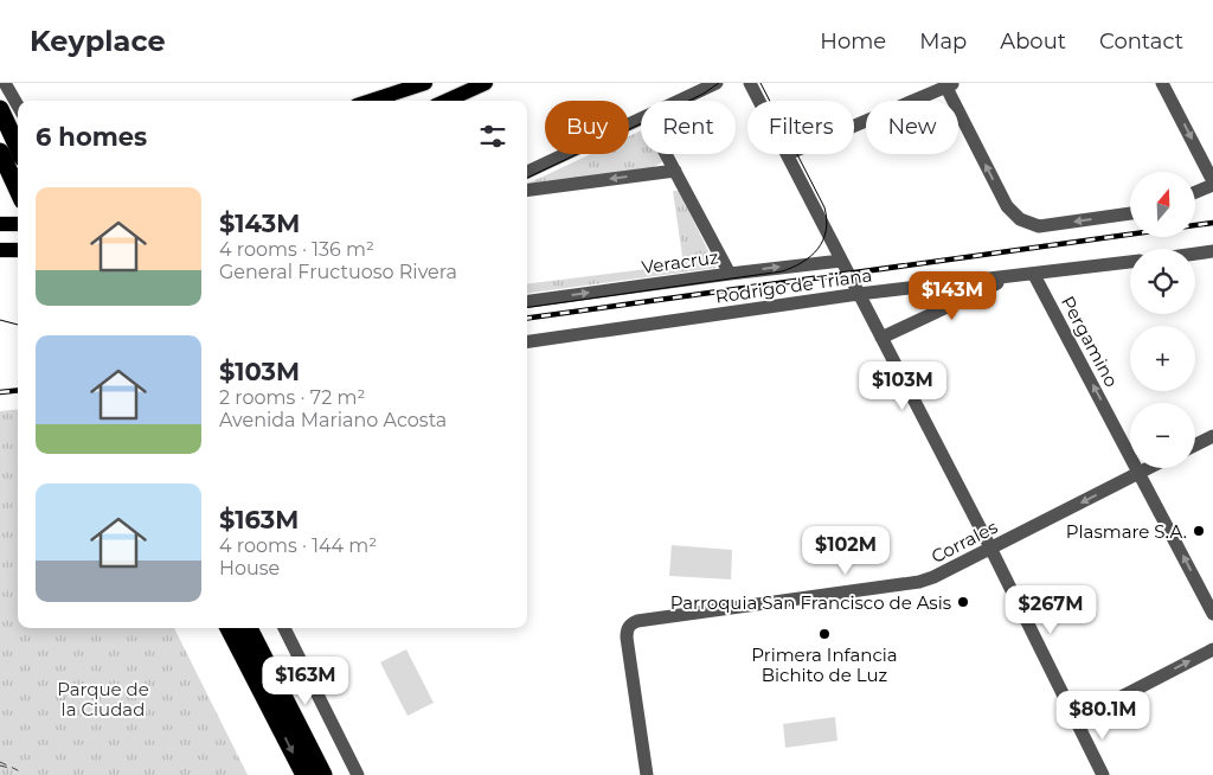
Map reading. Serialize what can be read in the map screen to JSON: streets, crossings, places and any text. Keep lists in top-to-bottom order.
{
  "streets": {
    "street": [
      "Veracruz",
      "Rodrigo de Triana",
      "Pergamino",
      "Corrales"
    ]
  },
  "crossings": [
    ["Rodrigo de Triana", "Pergamino"],
    ["Pergamino", "Corrales"]
  ],
  "one_way": ["Pergamino"],
  "parks": ["Parque de la Ciudad"],
  "places": ["Plasmare S.A.", "Parroquia San Francisco de Asis", "Primera Infancia Bichito de Luz"],
  "north": "top",
  "page": {
    "header": "Keyplace",
    "nav": [
      "Home",
      "Map",
      "About",
      "Contact"
    ],
    "chip": [
      "Buy",
      "Rent",
      "Filters",
      "New"
    ],
    "heading": "6 homes",
    "map_buttons": ["+", "−"],
    "list": [
      {
        "name": "$143M",
        "note": "4 rooms · 136 m² · General Fructuoso Rivera"
      },
      {
        "name": "$103M",
        "note": "2 rooms · 72 m² · Avenida Mariano Acosta"
      },
      {
        "name": "$163M",
        "note": "4 rooms · 144 m² · House"
      }
    ],
    "price": [
      "$143M",
      "$103M",
      "$102M",
      "$267M",
      "$163M",
      "$80.1M"
    ]
  }
}
